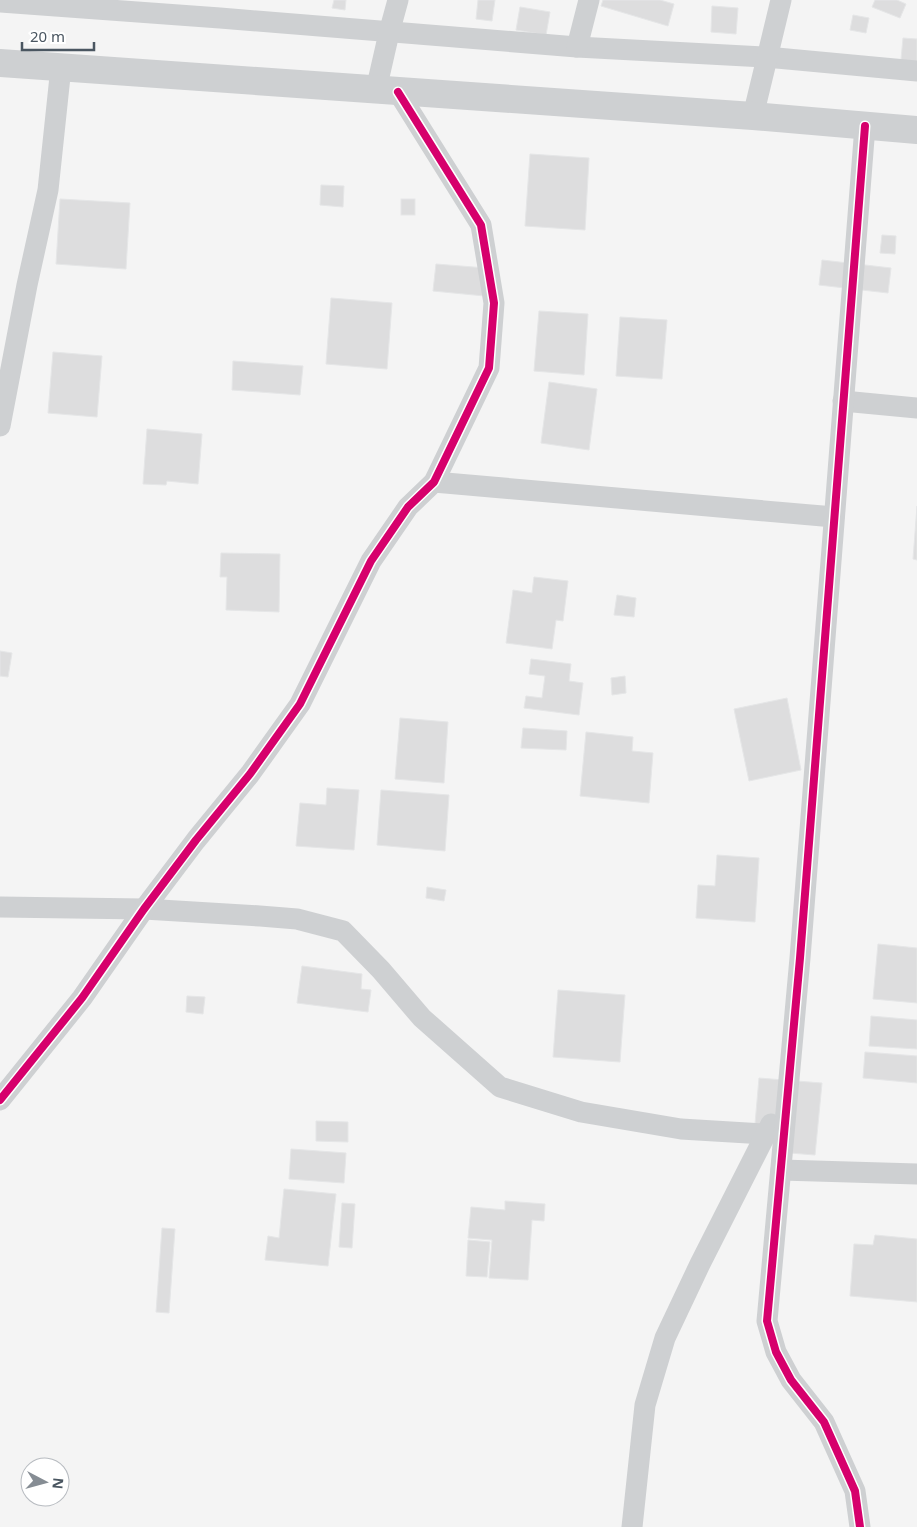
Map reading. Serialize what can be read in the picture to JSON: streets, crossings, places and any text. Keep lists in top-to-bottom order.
{
  "scale_bar": "20 m",
  "north": "right"
}
